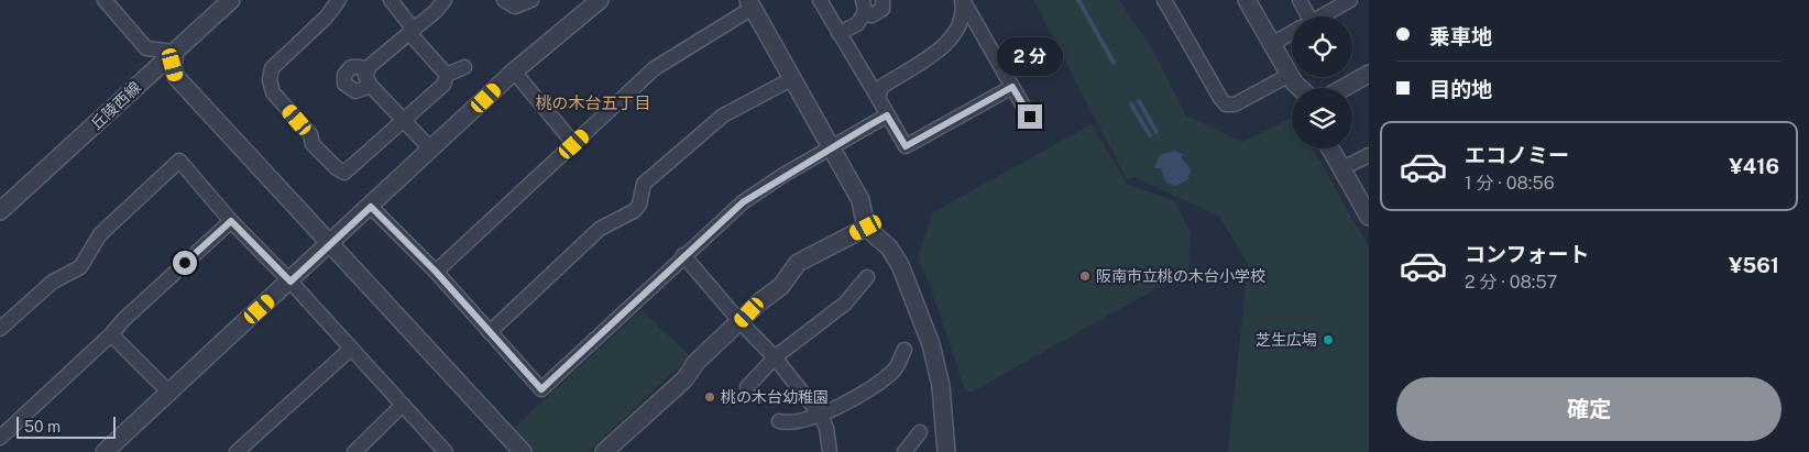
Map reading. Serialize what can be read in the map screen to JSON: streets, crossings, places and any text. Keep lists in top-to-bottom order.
{
  "streets": {
    "street": ["丘陵西線"]
  },
  "districts": ["桃の木台五丁目"],
  "places": ["阪南市立桃の木台小学校", "芝生広場", "桃の木台幼稚園"],
  "scale_bar": "50 m",
  "page": {
    "banner": ["乗車地", "目的地"],
    "bubble": "2 分",
    "list": [
      {
        "name": "エコノミー",
        "note": "1 分 · 08:56",
        "value": "¥416"
      },
      {
        "name": "コンフォート",
        "note": "2 分 · 08:57",
        "value": "¥561"
      }
    ],
    "buttons": "確定",
    "scale": "50 m"
  }
}
